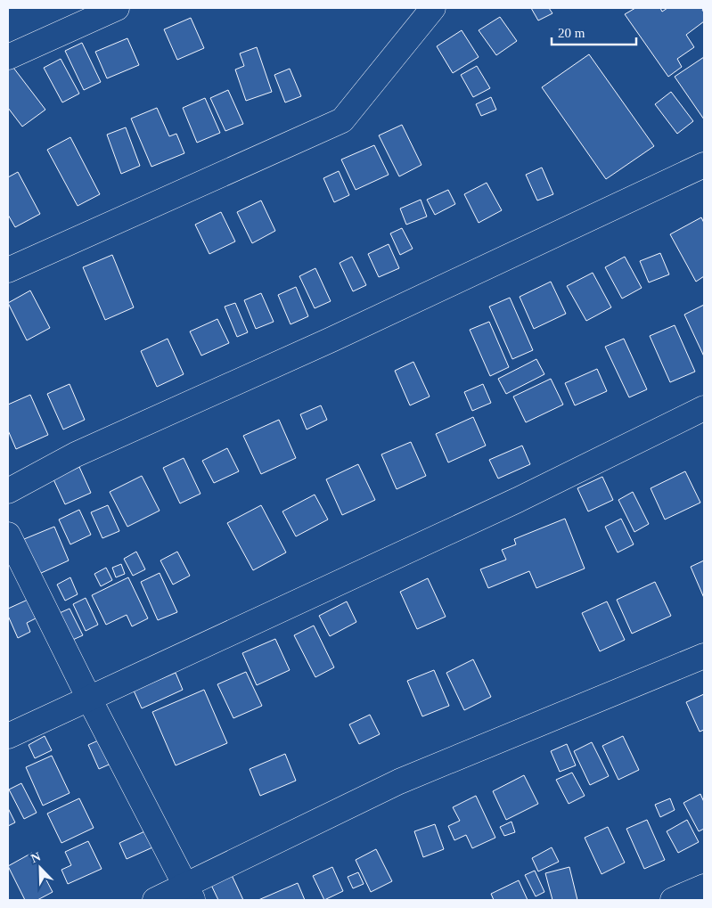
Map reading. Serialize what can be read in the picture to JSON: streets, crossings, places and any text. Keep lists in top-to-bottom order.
{
  "scale_bar": "20 m",
  "north": "top left"
}
